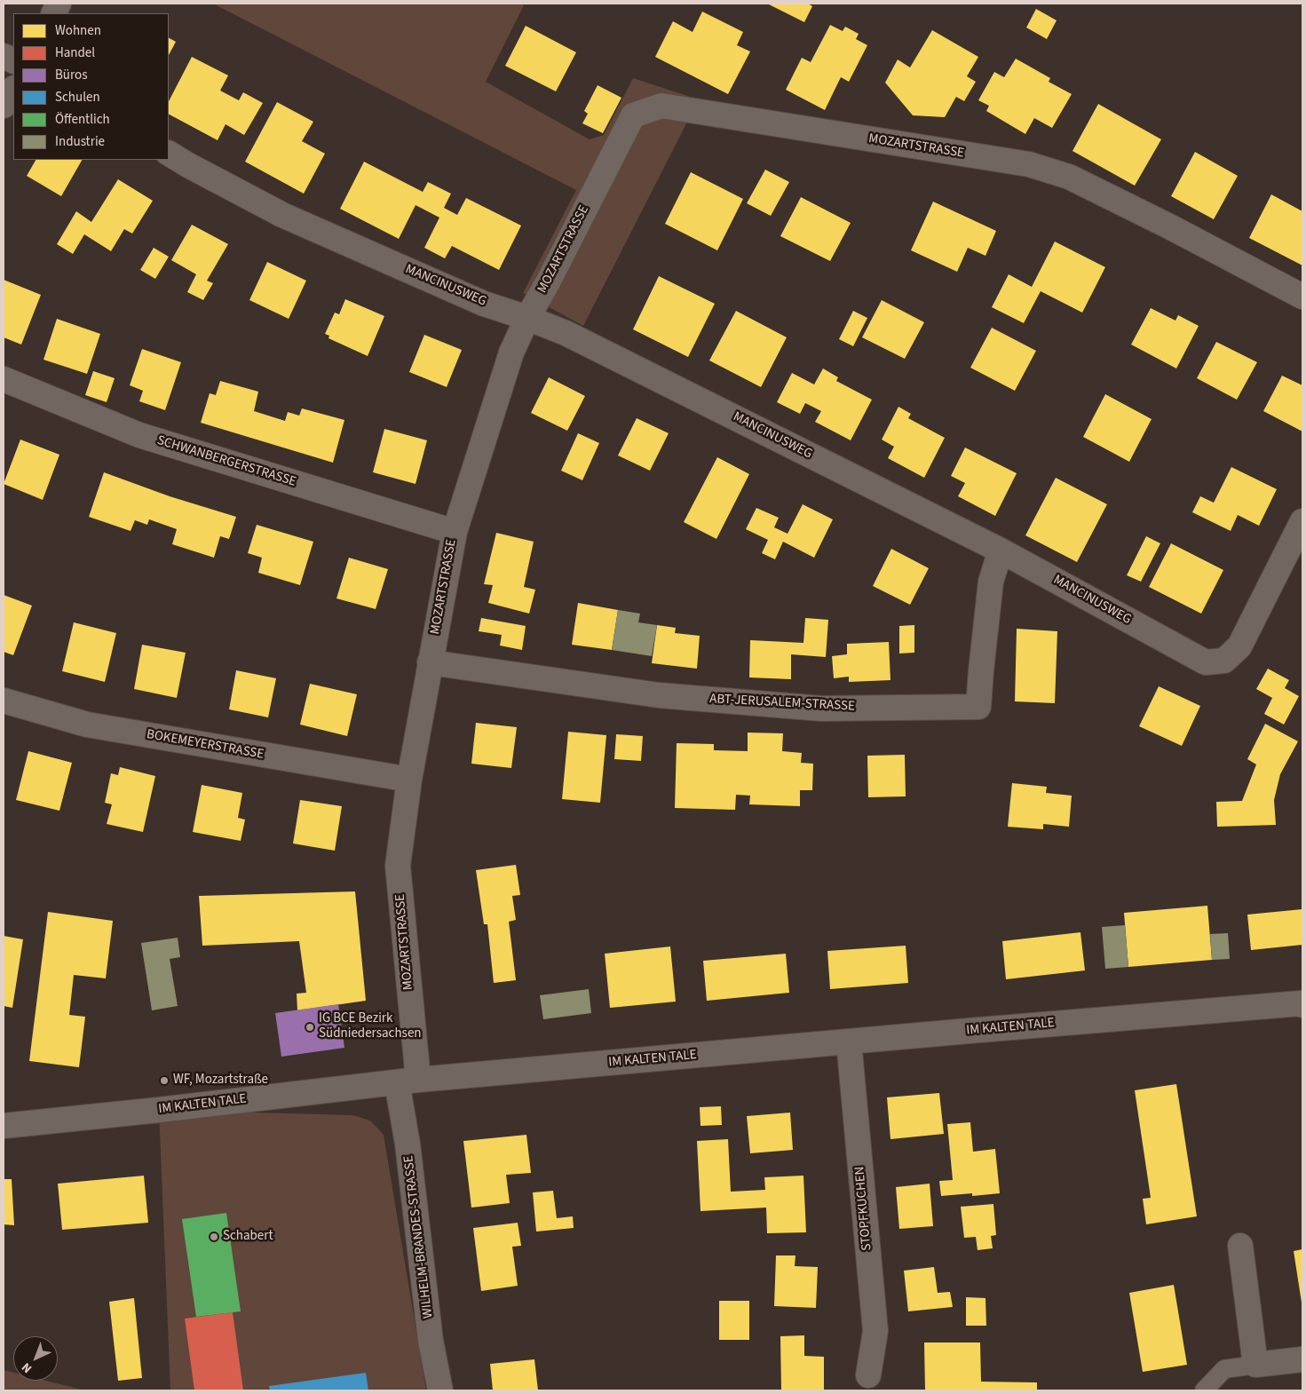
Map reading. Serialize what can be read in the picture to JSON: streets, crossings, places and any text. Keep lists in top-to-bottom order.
{
  "streets": {
    "street": [
      "MOZARTSTRASSE",
      "MANCINUSWEG",
      "SCHWANBERGERSTRASSE",
      "ABT-JERUSALEM-STRASSE",
      "BOKEMEYERSTRASSE",
      "IM KALTEN TALE",
      "STOPFKUCHEN",
      "WILHELM-BRANDES-STRASSE"
    ]
  },
  "crossings": [
    ["MOZARTSTRASSE", "MANCINUSWEG"],
    ["MOZARTSTRASSE", "SCHWANBERGERSTRASSE"],
    ["MOZARTSTRASSE", "ABT-JERUSALEM-STRASSE"],
    ["MOZARTSTRASSE", "BOKEMEYERSTRASSE"],
    ["MOZARTSTRASSE", "IM KALTEN TALE"],
    ["MOZARTSTRASSE", "WILHELM-BRANDES-STRASSE"],
    ["MANCINUSWEG", "ABT-JERUSALEM-STRASSE"],
    ["IM KALTEN TALE", "STOPFKUCHEN"],
    ["IM KALTEN TALE", "WILHELM-BRANDES-STRASSE"]
  ],
  "places": ["IG BCE Bezirk Südniedersachsen", "WF, Mozartstraße", "Schabert"],
  "legend": [
    "Wohnen",
    "Handel",
    "Büros",
    "Schulen",
    "Öffentlich",
    "Industrie"
  ],
  "north": "bottom left"
}
